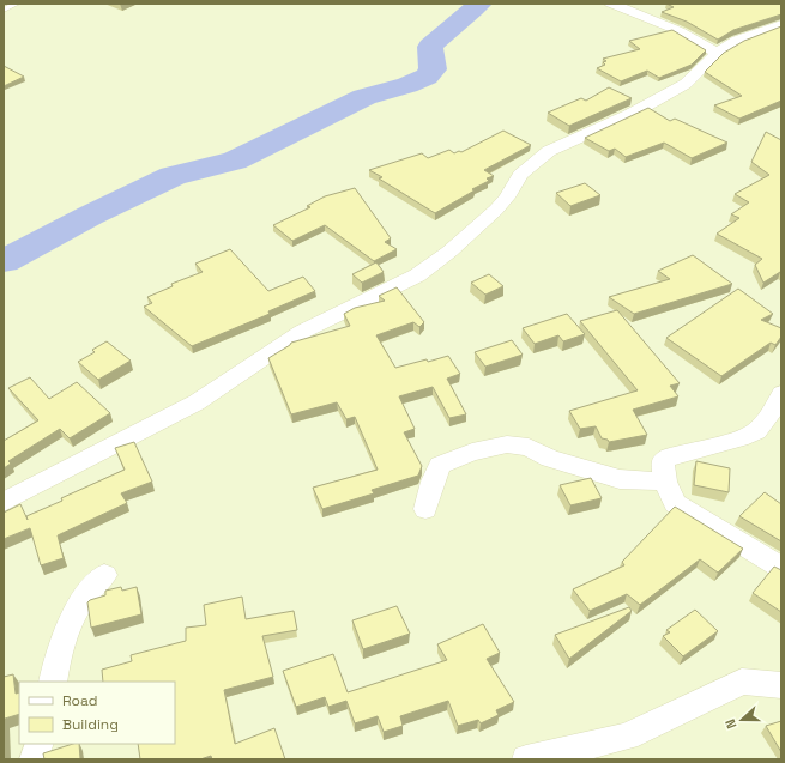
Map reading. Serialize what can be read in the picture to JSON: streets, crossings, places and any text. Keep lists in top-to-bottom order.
{
  "legend": ["Road", "Building"],
  "north": "left"
}
